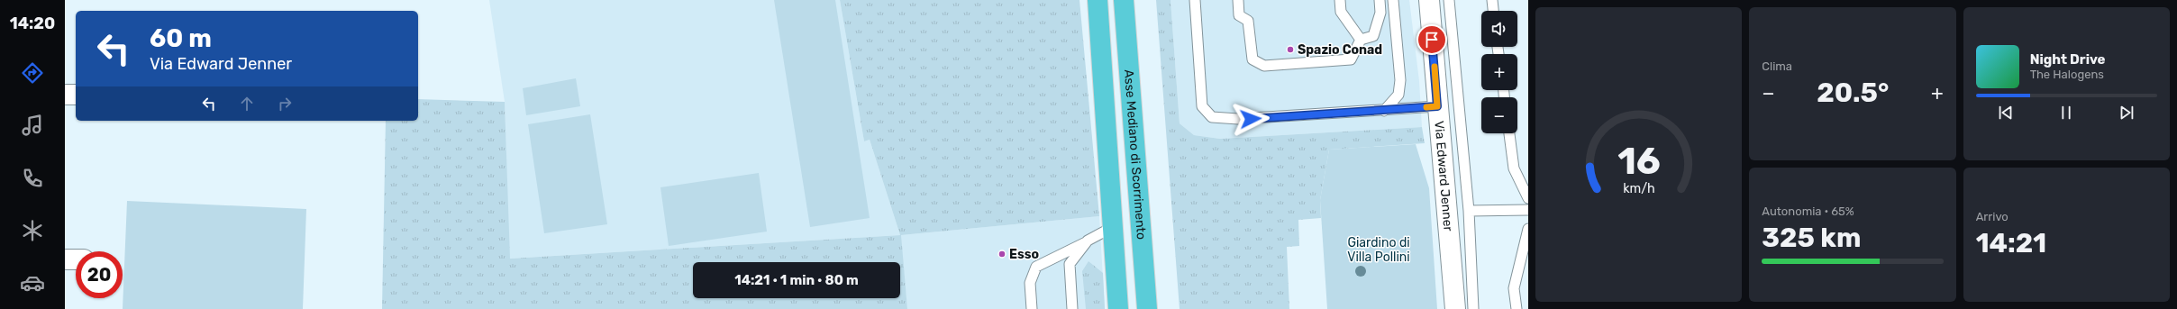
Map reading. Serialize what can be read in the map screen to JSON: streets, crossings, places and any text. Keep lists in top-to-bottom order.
{
  "streets": {
    "highway": ["Asse Mediano di Scorrimento"],
    "street": ["Via Edward Jenner"]
  },
  "parks": ["Giardino di Villa Pollini"],
  "places": ["Spazio Conad", "Esso"],
  "page": {
    "tabs": "14:20",
    "tile": [
      "Clima",
      ["Autonomia · 65%", "325 km"],
      ["Arrivo", "14:21"]
    ],
    "map_buttons": ["+", "−"],
    "turn": ["60 m", "Via Edward Jenner"],
    "song": ["Night Drive", "The Halogens"],
    "heat": ["−", "20.5°", "+"],
    "limit": "20",
    "trip": "14:21 · 1 min · 80 m",
    "gauge": ["16", "km/h"]
  }
}
